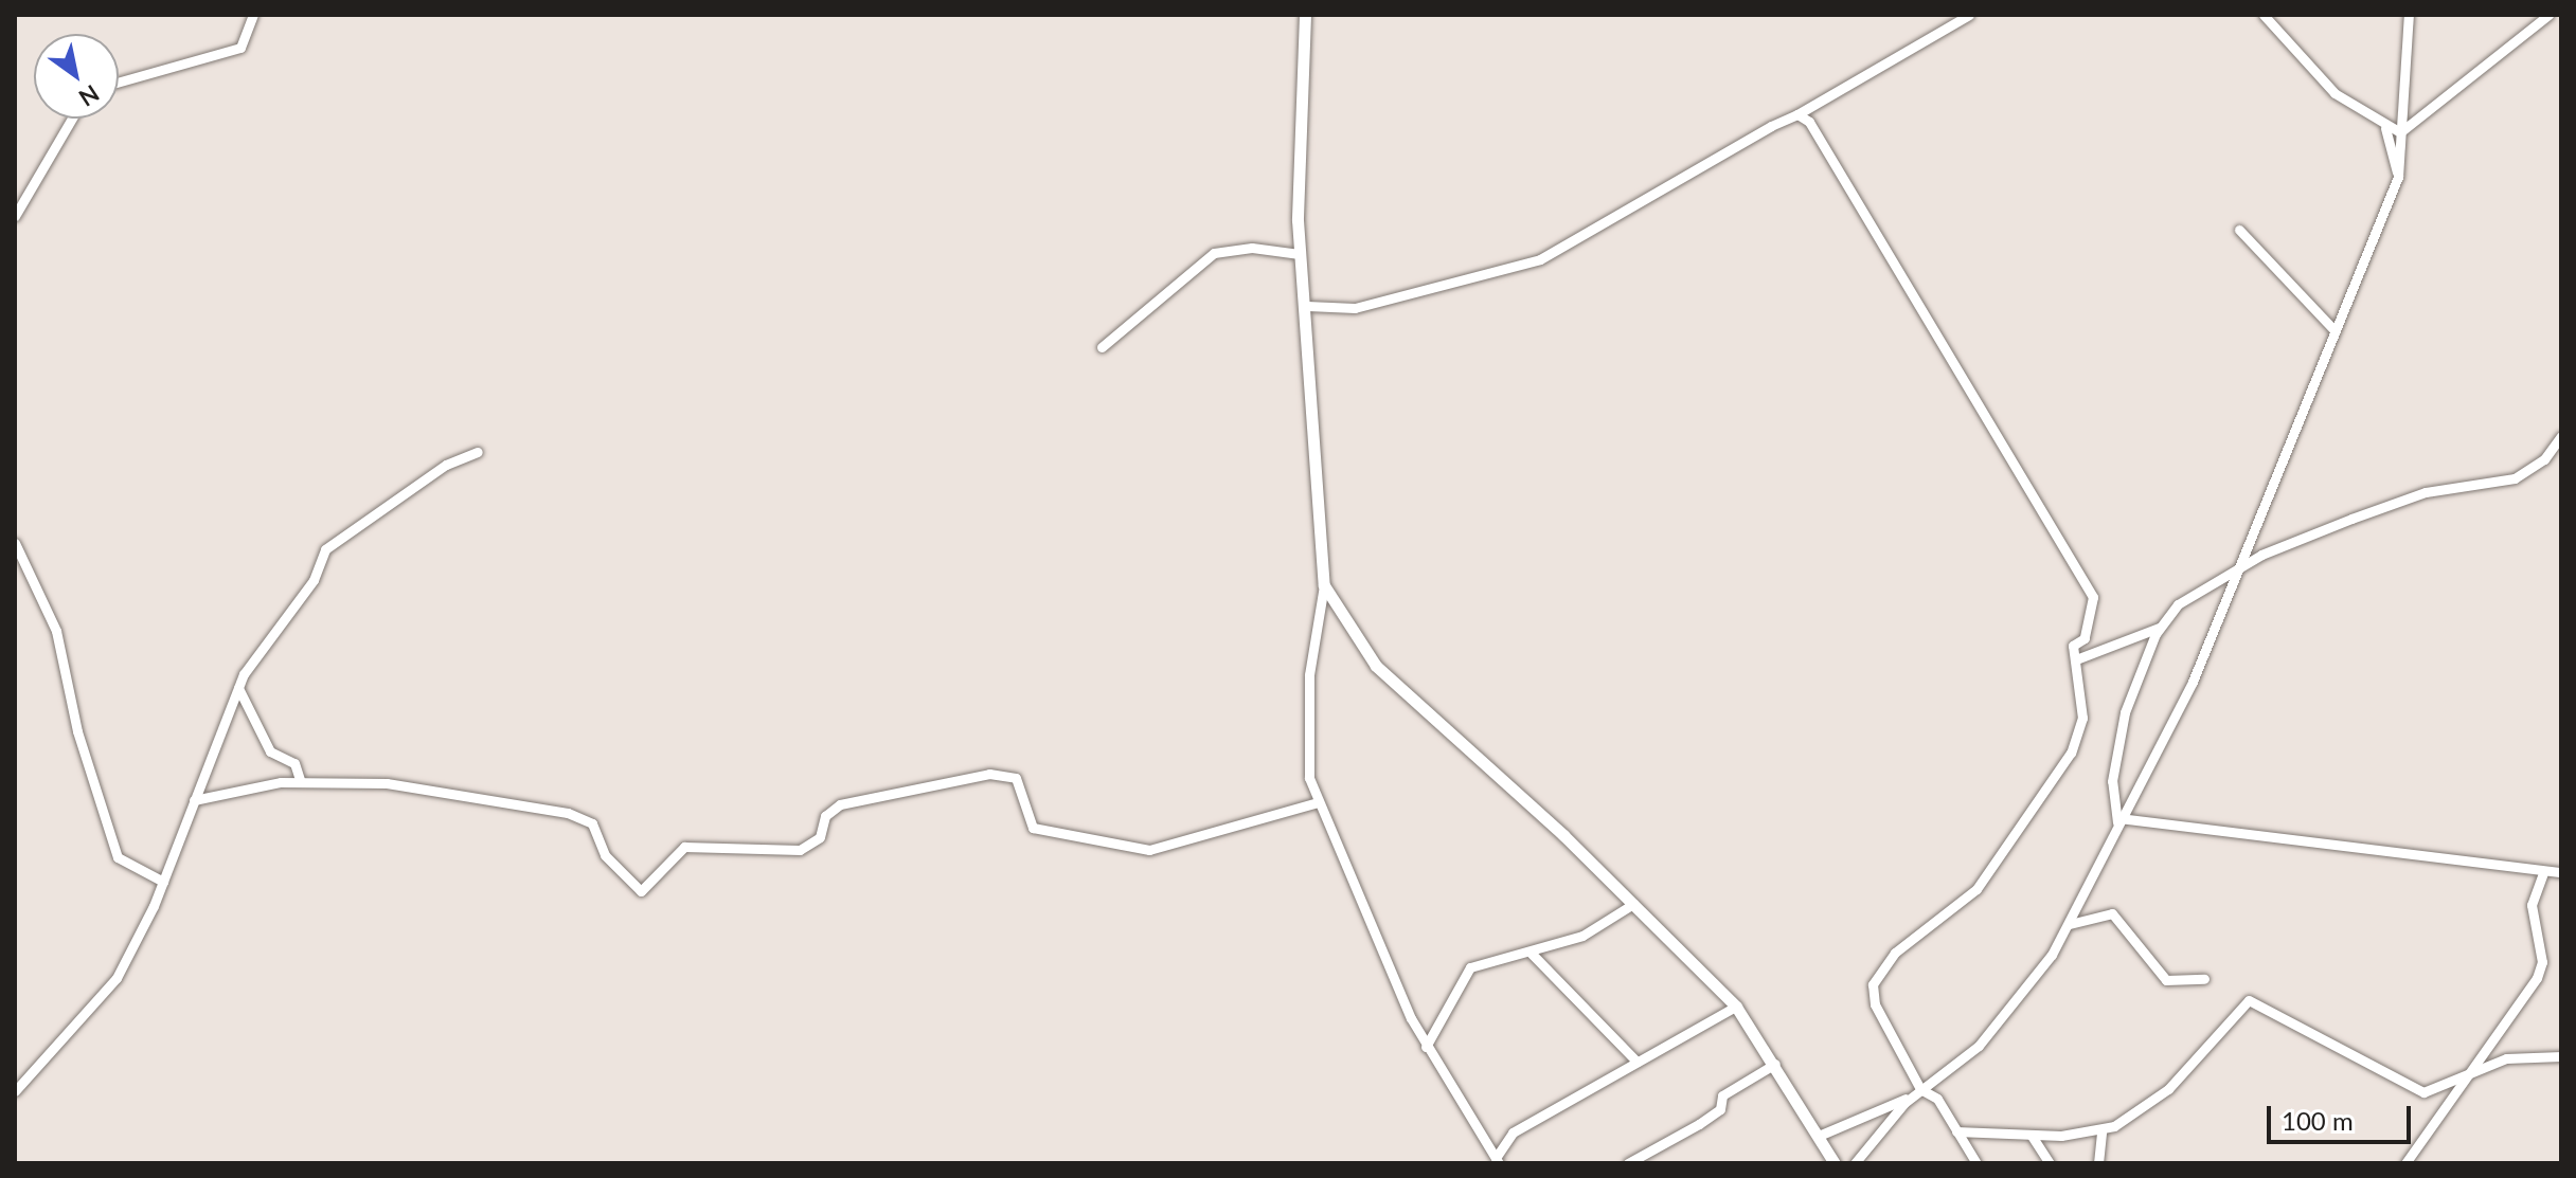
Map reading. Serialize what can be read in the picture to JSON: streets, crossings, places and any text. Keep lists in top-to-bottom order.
{
  "scale_bar": "100 m",
  "north": "bottom right"
}
